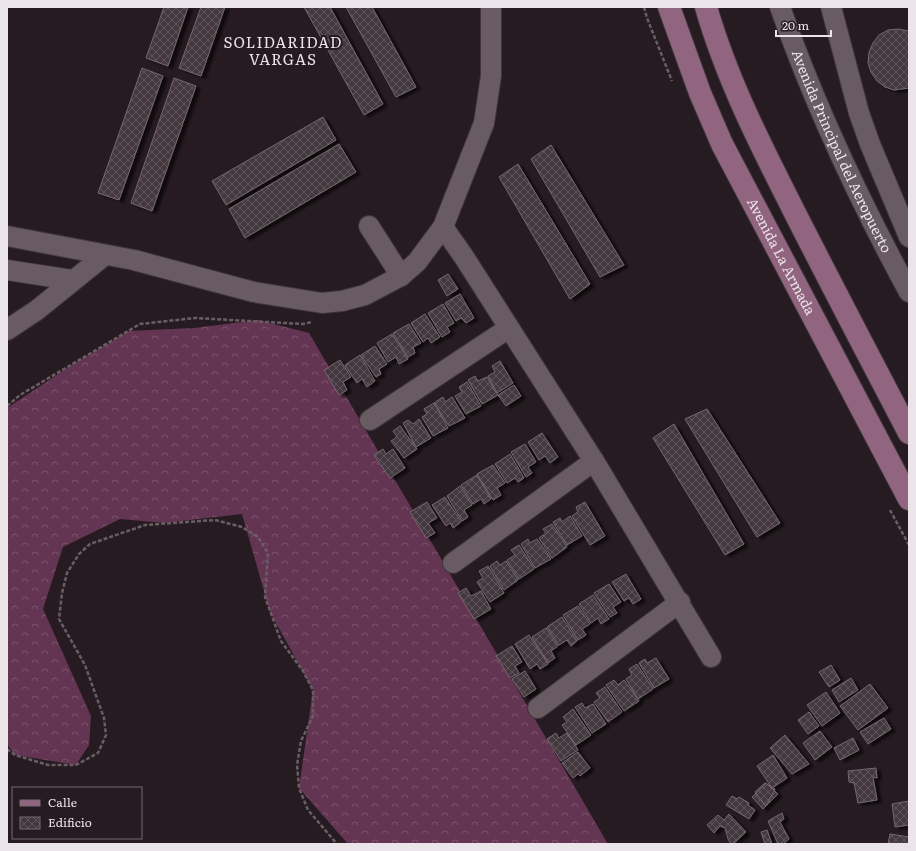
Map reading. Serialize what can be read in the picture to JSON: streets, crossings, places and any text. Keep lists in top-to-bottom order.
{
  "streets": {
    "main road": ["Avenida La Armada"],
    "street": ["Avenida Principal del Aeropuerto"]
  },
  "districts": ["SOLIDARIDAD VARGAS"],
  "legend": ["Calle", "Edificio"],
  "scale_bar": "20 m"
}
